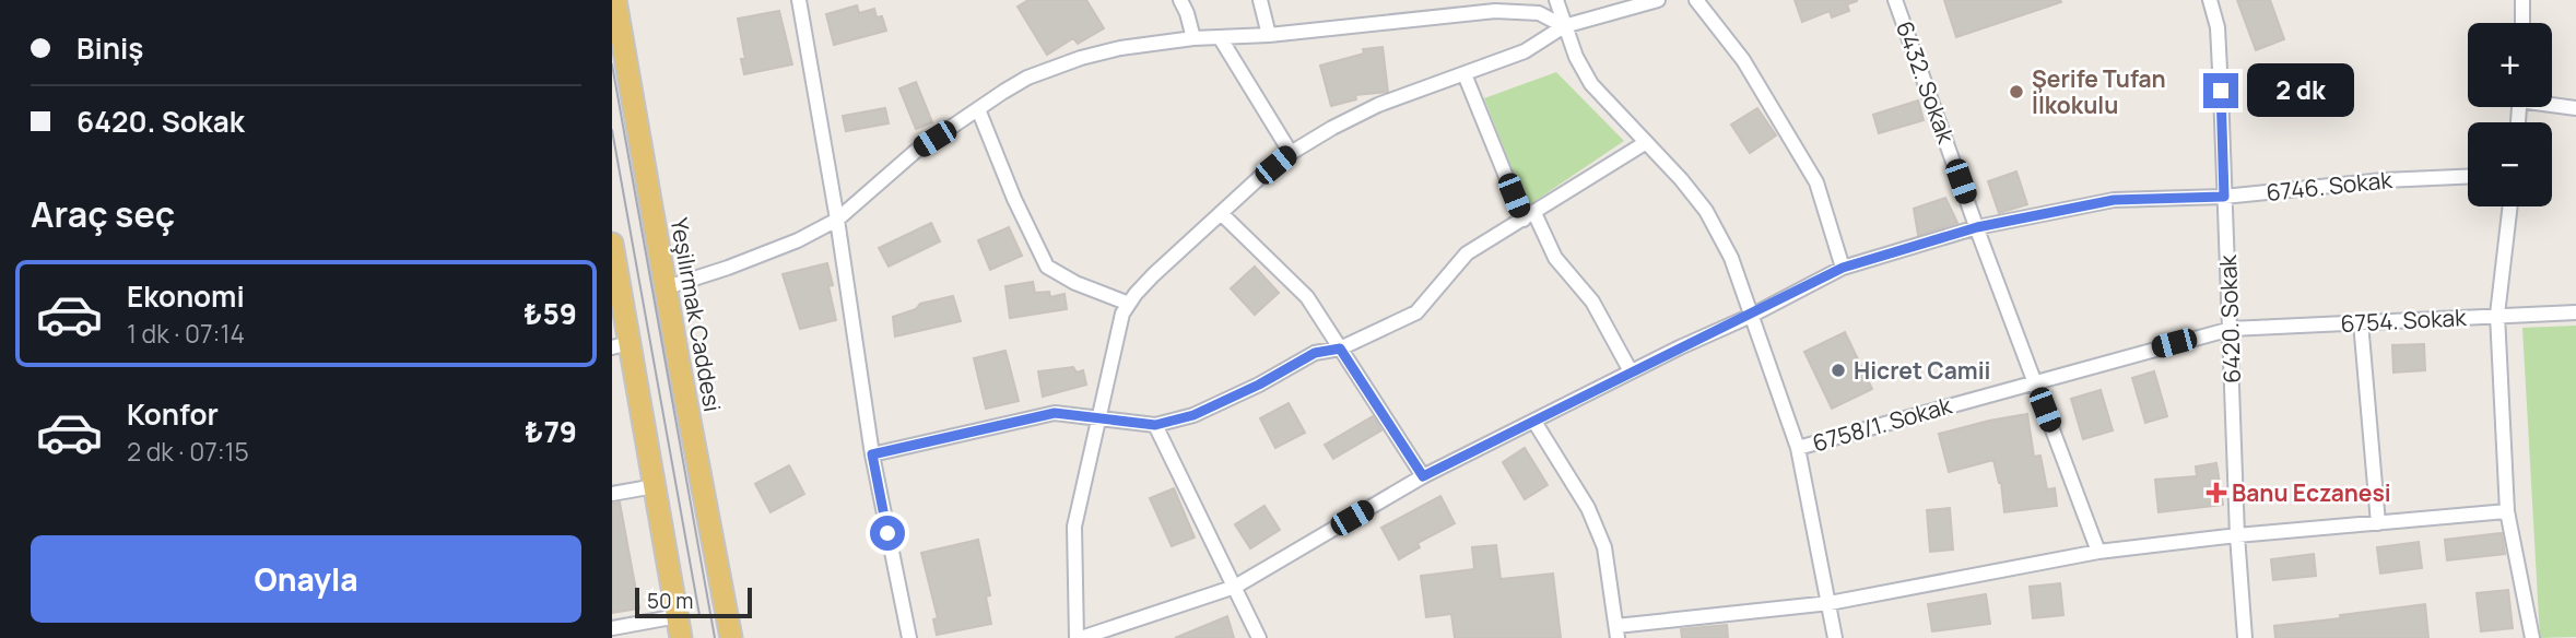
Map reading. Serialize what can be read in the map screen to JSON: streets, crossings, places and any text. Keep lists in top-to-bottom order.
{
  "streets": {
    "main road": ["Yeşilırmak Caddesi"],
    "street": [
      "6432. Sokak",
      "6746. Sokak",
      "6420. Sokak",
      "6754. Sokak",
      "6758/1. Sokak"
    ]
  },
  "crossings": [
    ["6432. Sokak", "6746. Sokak"],
    ["6432. Sokak", "6758/1. Sokak"],
    ["6746. Sokak", "6420. Sokak"],
    ["6420. Sokak", "6754. Sokak"],
    ["6420. Sokak", "6758/1. Sokak"],
    ["6754. Sokak", "6758/1. Sokak"]
  ],
  "places": {
    "other": ["Şerife Tufan İlkokulu", "Hicret Camii"],
    "health": ["Banu Eczanesi"]
  },
  "scale_bar": "50 m",
  "page": {
    "banner": ["Biniş", "6420. Sokak"],
    "map_buttons": ["+", "−"],
    "bubble": "2 dk",
    "heading": "Araç seç",
    "list": [
      {
        "name": "Ekonomi",
        "note": "1 dk · 07:14",
        "value": "₺59"
      },
      {
        "name": "Konfor",
        "note": "2 dk · 07:15",
        "value": "₺79"
      }
    ],
    "buttons": "Onayla",
    "scale": "50 m"
  }
}
